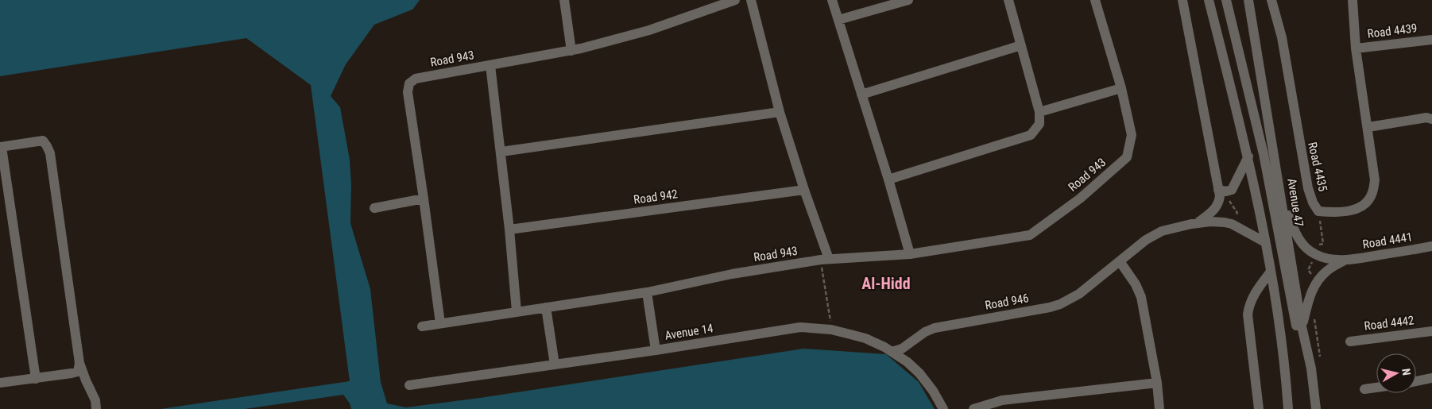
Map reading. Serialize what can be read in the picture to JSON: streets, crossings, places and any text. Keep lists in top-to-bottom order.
{
  "streets": {
    "street": [
      "Road 4439",
      "Road 943",
      "Road 4435",
      "Road 942",
      "Avenue 47",
      "Road 4441",
      "Road 946",
      "Road 4442",
      "Avenue 14"
    ]
  },
  "crossings": [
    ["Road 4439", "Road 4435"],
    ["Avenue 47", "Road 4441"],
    ["Road 946", "Avenue 14"]
  ],
  "districts": ["Al-Hidd"],
  "north": "right"
}
